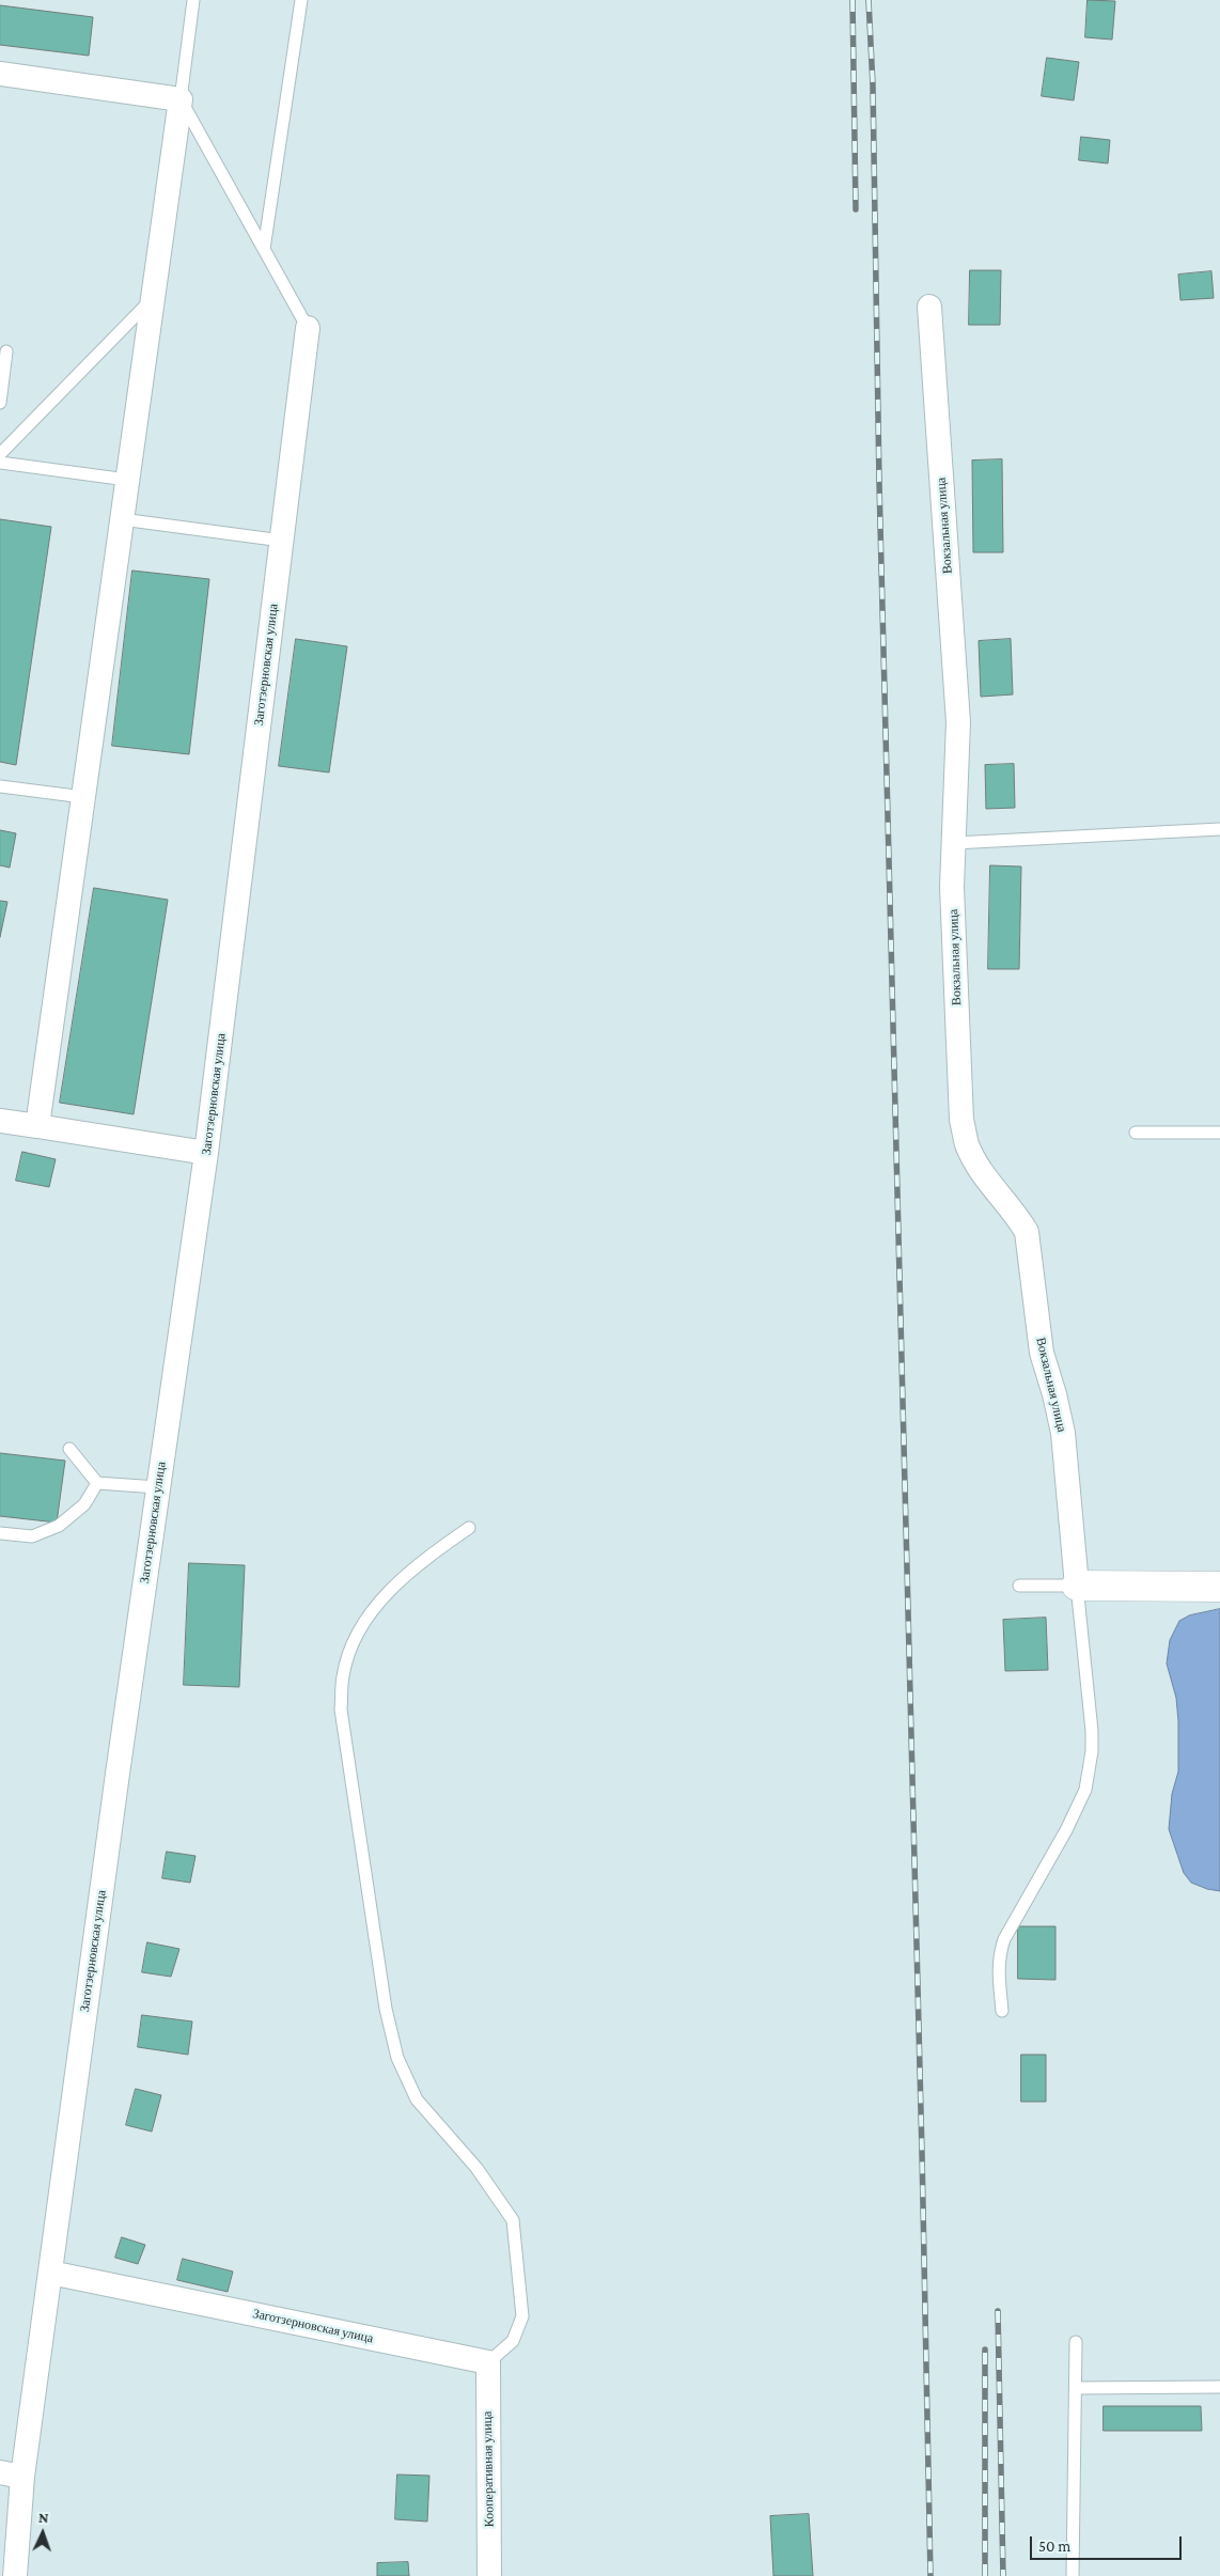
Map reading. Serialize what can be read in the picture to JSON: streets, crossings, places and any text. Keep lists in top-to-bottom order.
{
  "streets": {
    "street": ["Вокзальная улица", "Заготзерновская улица", "Кооперативная улица"]
  },
  "crossings": [
    ["Заготзерновская улица", "Кооперативная улица"]
  ],
  "scale_bar": "50 m",
  "north": "top"
}
